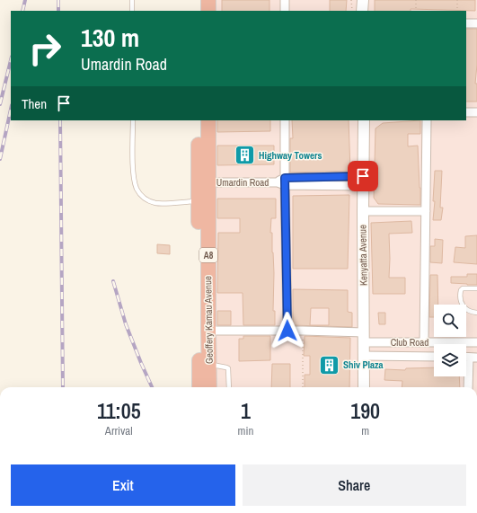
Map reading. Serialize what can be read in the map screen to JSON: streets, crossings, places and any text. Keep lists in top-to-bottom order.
{
  "streets": {
    "highway": ["A8", "Geoffery Kamau Avenue"],
    "street": ["Umardin Road", "Kenyatta Avenue", "Club Road"]
  },
  "crossings": [
    ["Umardin Road", "Kenyatta Avenue"],
    ["Umardin Road", "Geoffery Kamau Avenue"],
    ["Kenyatta Avenue", "Club Road"],
    ["Geoffery Kamau Avenue", "Club Road"]
  ],
  "places": {
    "building": ["Highway Towers", "Shiv Plaza"]
  },
  "page": {
    "turn": ["130 m", "Umardin Road"],
    "then": "Then",
    "eta": [
      "11:05",
      "Arrival",
      "1",
      "min",
      "190",
      "m"
    ],
    "buttons": ["Exit", "Share"]
  }
}
